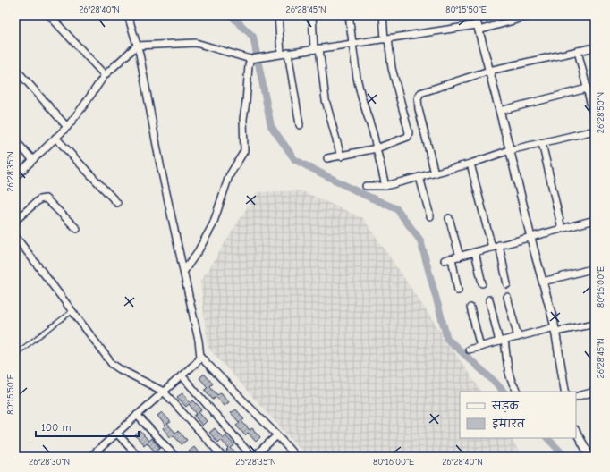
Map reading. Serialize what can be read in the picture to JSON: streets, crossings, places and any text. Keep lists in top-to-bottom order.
{
  "legend": ["सड़क", "इमारत"],
  "scale_bar": "100 m",
  "coordinates": [
    "26°28'40\"N",
    "26°28'45\"N",
    "80°15'50\"E",
    "26°28'50\"N",
    "26°28'35\"N",
    "80°16'00\"E",
    "26°28'30\"N"
  ]
}
